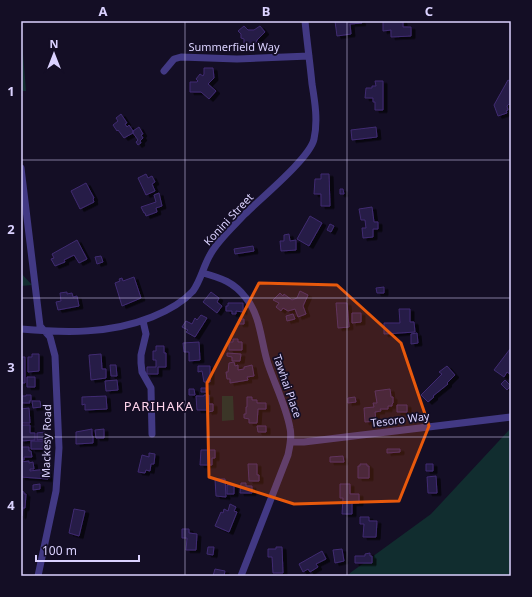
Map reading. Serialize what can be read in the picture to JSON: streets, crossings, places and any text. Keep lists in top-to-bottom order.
{
  "streets": {
    "street": [
      "Summerfield Way",
      "Konini Street",
      "Tawhai Place",
      "Tesoro Way",
      "Mackesy Road"
    ]
  },
  "crossings": [
    ["Summerfield Way", "Konini Street"],
    ["Konini Street", "Tawhai Place"],
    ["Konini Street", "Mackesy Road"],
    ["Tawhai Place", "Tesoro Way"]
  ],
  "districts": ["PARIHAKA"],
  "scale_bar": "100 m",
  "north": "top",
  "grid": {
    "columns": ["A", "B", "C"],
    "rows": [
      "1",
      "2",
      "3",
      "4"
    ]
  }
}
